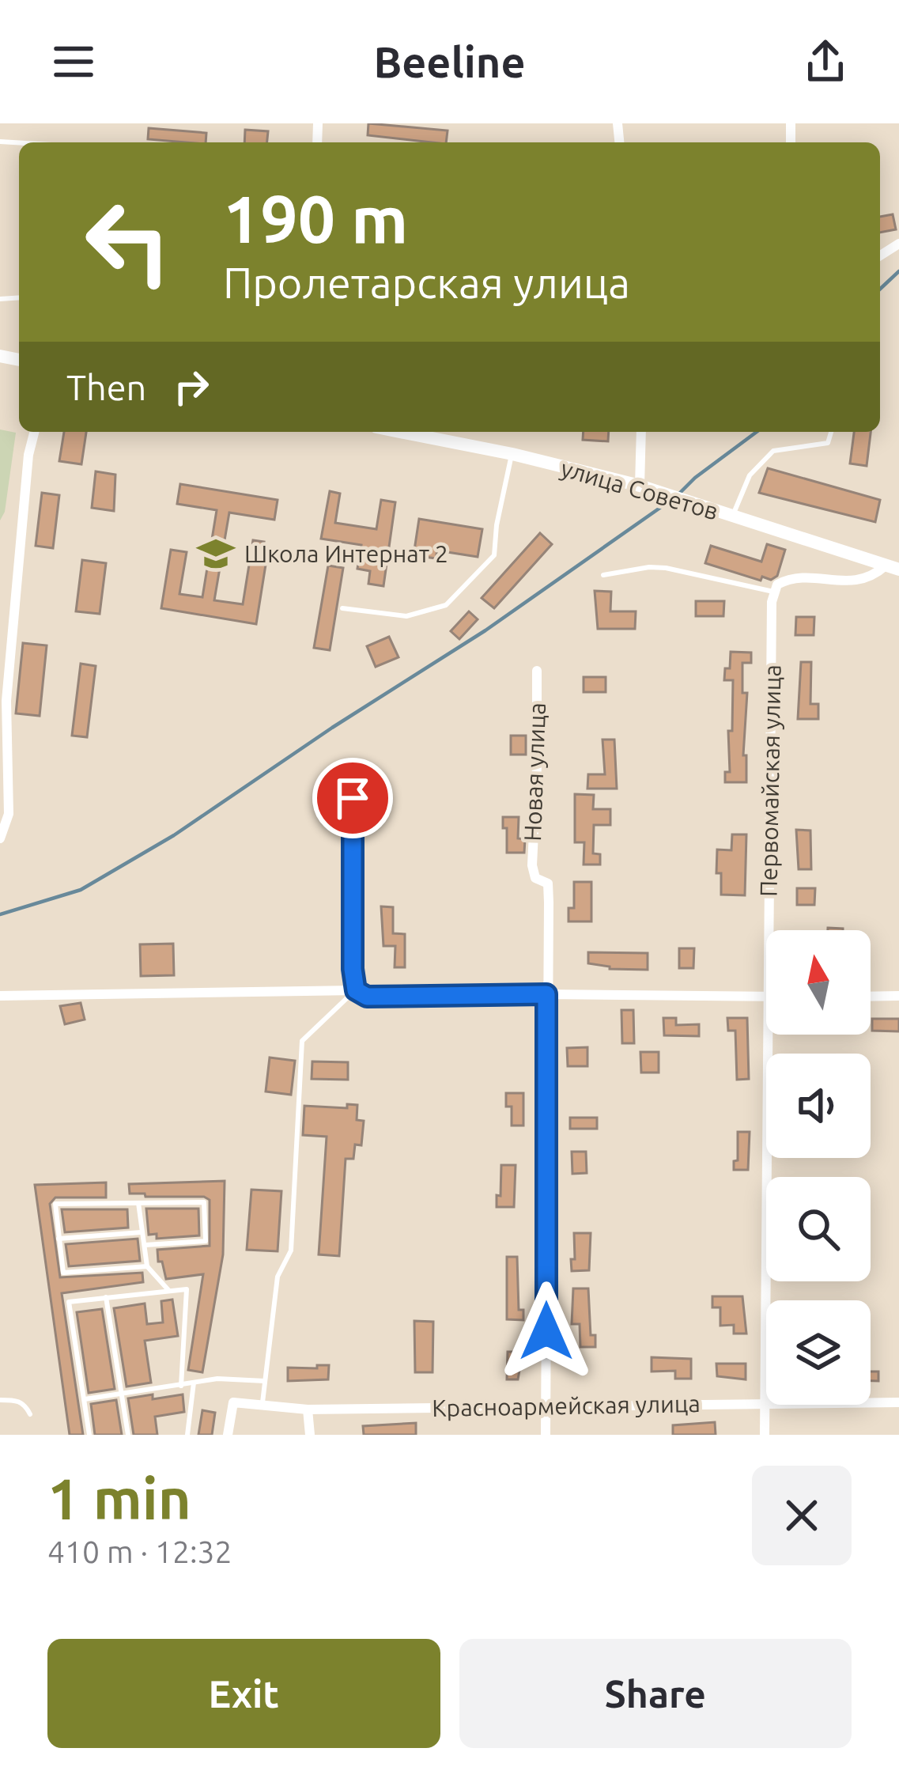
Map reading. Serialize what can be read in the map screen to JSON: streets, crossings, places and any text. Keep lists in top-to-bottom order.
{
  "streets": {
    "main road": ["улица Советов"],
    "street": ["Новая улица", "Первомайская улица", "Красноармейская улица"]
  },
  "crossings": [
    ["Новая улица", "Красноармейская улица"],
    ["Первомайская улица", "Красноармейская улица"]
  ],
  "places": {
    "school or university": ["Школа Интернат 2"]
  },
  "north": "top",
  "page": {
    "header": "Beeline",
    "turn": ["190 m", "Пролетарская улица"],
    "then": "Then",
    "heading": ["1 min", "410 m · 12:32"],
    "buttons": ["Exit", "Share"]
  }
}
